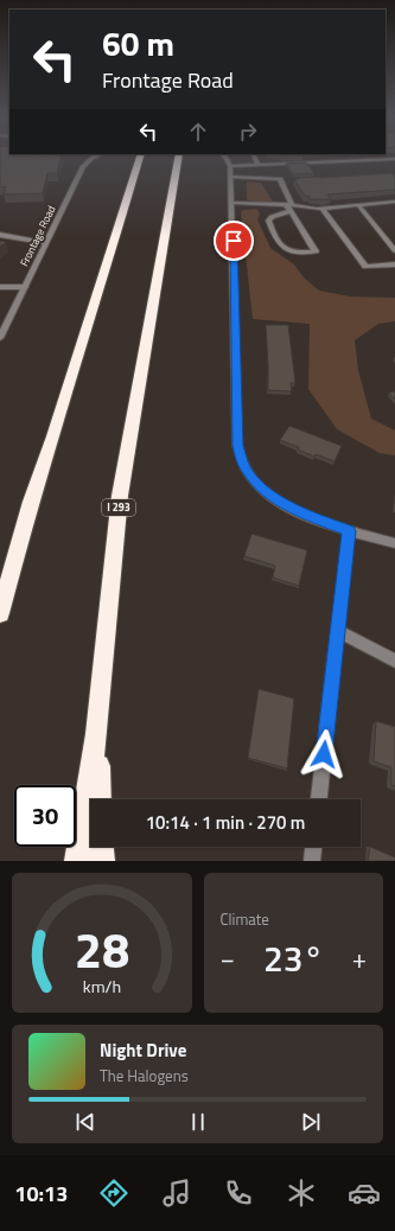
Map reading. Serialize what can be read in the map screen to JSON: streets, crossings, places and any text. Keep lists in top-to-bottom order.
{
  "streets": {
    "highway": ["I 293"],
    "street": ["Frontage Road"]
  },
  "page": {
    "turn": ["60 m", "Frontage Road"],
    "limit": "30",
    "trip": "10:14 · 1 min · 270 m",
    "tile": "Climate",
    "heat": ["−", "23°", "+"],
    "song": ["Night Drive", "The Halogens"],
    "tabs": "10:13",
    "gauge": ["28", "km/h"]
  }
}
